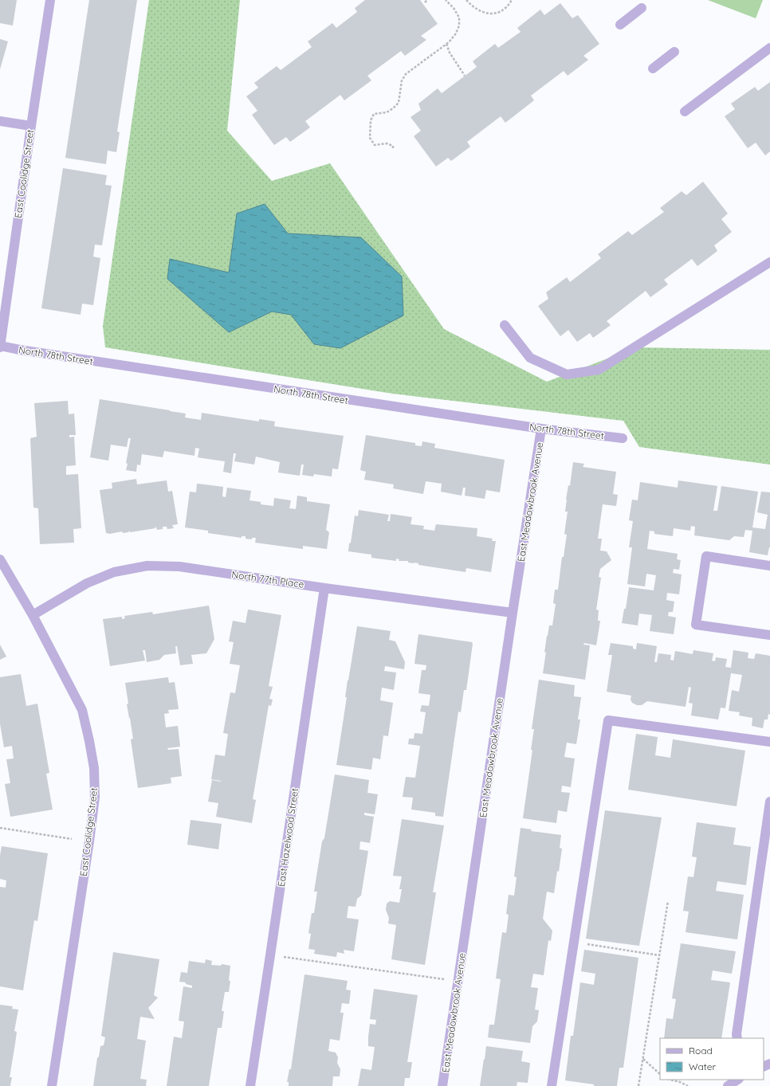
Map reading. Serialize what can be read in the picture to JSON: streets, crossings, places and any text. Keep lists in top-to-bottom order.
{
  "streets": {
    "street": [
      "East Coolidge Street",
      "North 78th Street",
      "East Meadowbrook Avenue",
      "North 77th Place",
      "East Hazelwood Street"
    ]
  },
  "crossings": [
    ["East Coolidge Street", "North 78th Street"],
    ["East Coolidge Street", "North 77th Place"],
    ["North 78th Street", "East Meadowbrook Avenue"],
    ["East Meadowbrook Avenue", "North 77th Place"],
    ["North 77th Place", "East Hazelwood Street"]
  ],
  "legend": ["Road", "Water"]
}
